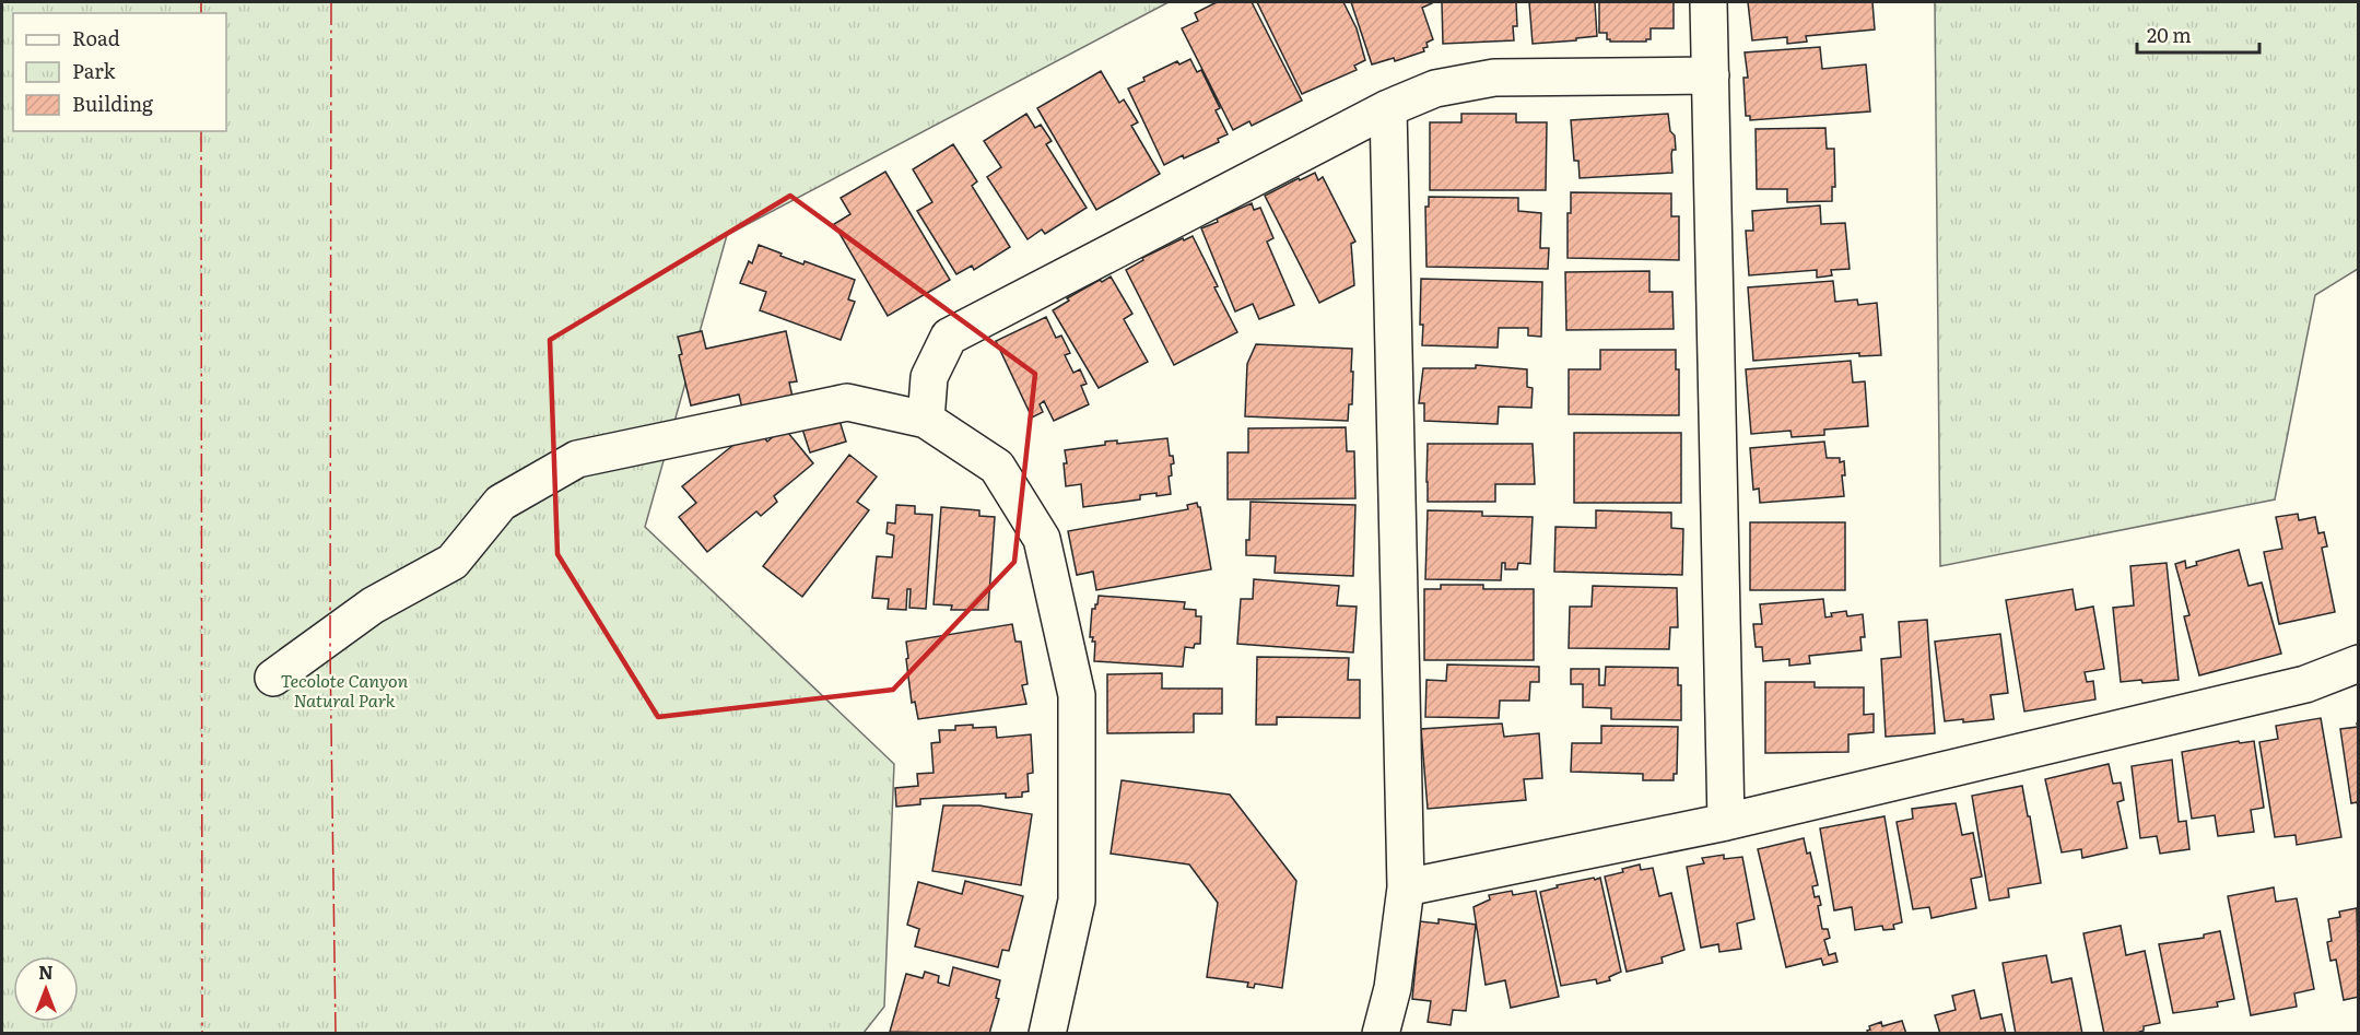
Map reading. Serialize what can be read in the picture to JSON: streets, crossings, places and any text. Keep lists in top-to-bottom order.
{
  "parks": ["Tecolote Canyon Natural Park"],
  "legend": ["Road", "Park", "Building"],
  "scale_bar": "20 m",
  "north": "top"
}
